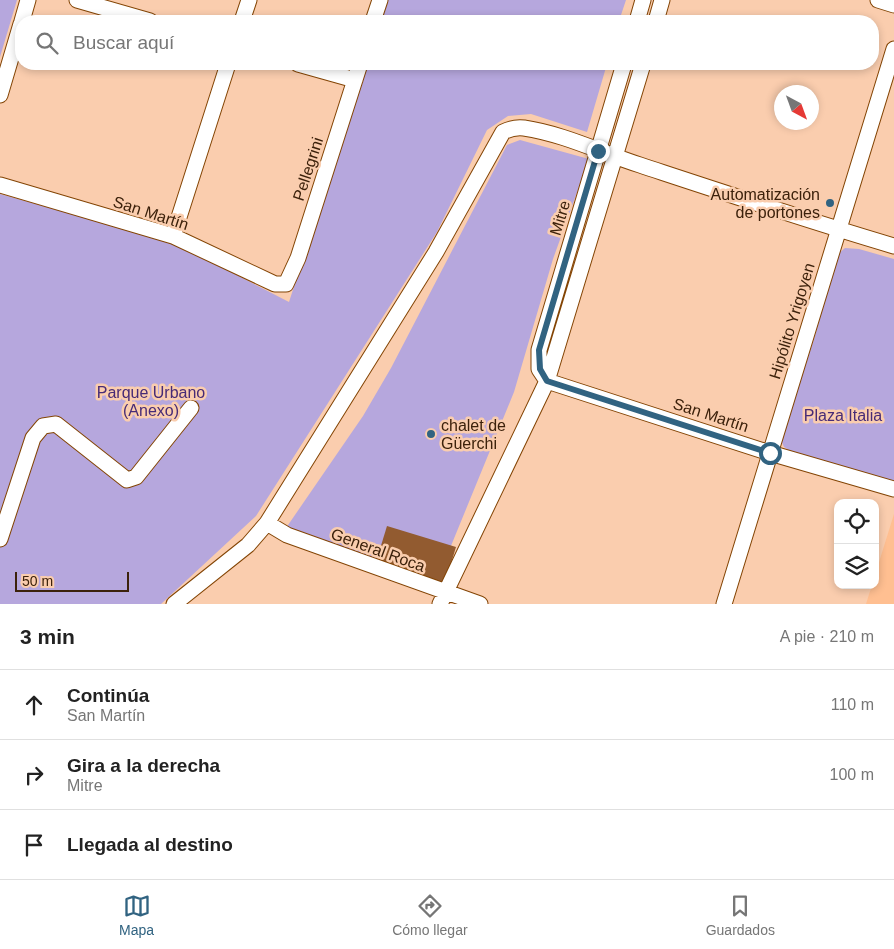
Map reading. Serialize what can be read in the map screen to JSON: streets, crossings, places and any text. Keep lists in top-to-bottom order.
{
  "streets": {
    "street": [
      "Pellegrini",
      "San Martín",
      "Mitre",
      "Hipólito Yrigoyen",
      "General Roca"
    ]
  },
  "crossings": [
    ["Pellegrini", "San Martín"],
    ["San Martín", "Mitre"],
    ["San Martín", "Hipólito Yrigoyen"]
  ],
  "parks": ["Parque Urbano (Anexo)", "Plaza Italia"],
  "places": ["Automatización de portones", "chalet de Güerchi"],
  "scale_bar": "50 m",
  "north": "bottom right",
  "page": {
    "search": "Buscar aquí",
    "scale": "50 m",
    "heading": ["3 min", "A pie · 210 m"],
    "list": [
      ["Continúa", "San Martín", "110 m"],
      ["Gira a la derecha", "Mitre", "100 m"],
      "Llegada al destino"
    ],
    "nav": ["Mapa", "Cómo llegar", "Guardados"]
  }
}
